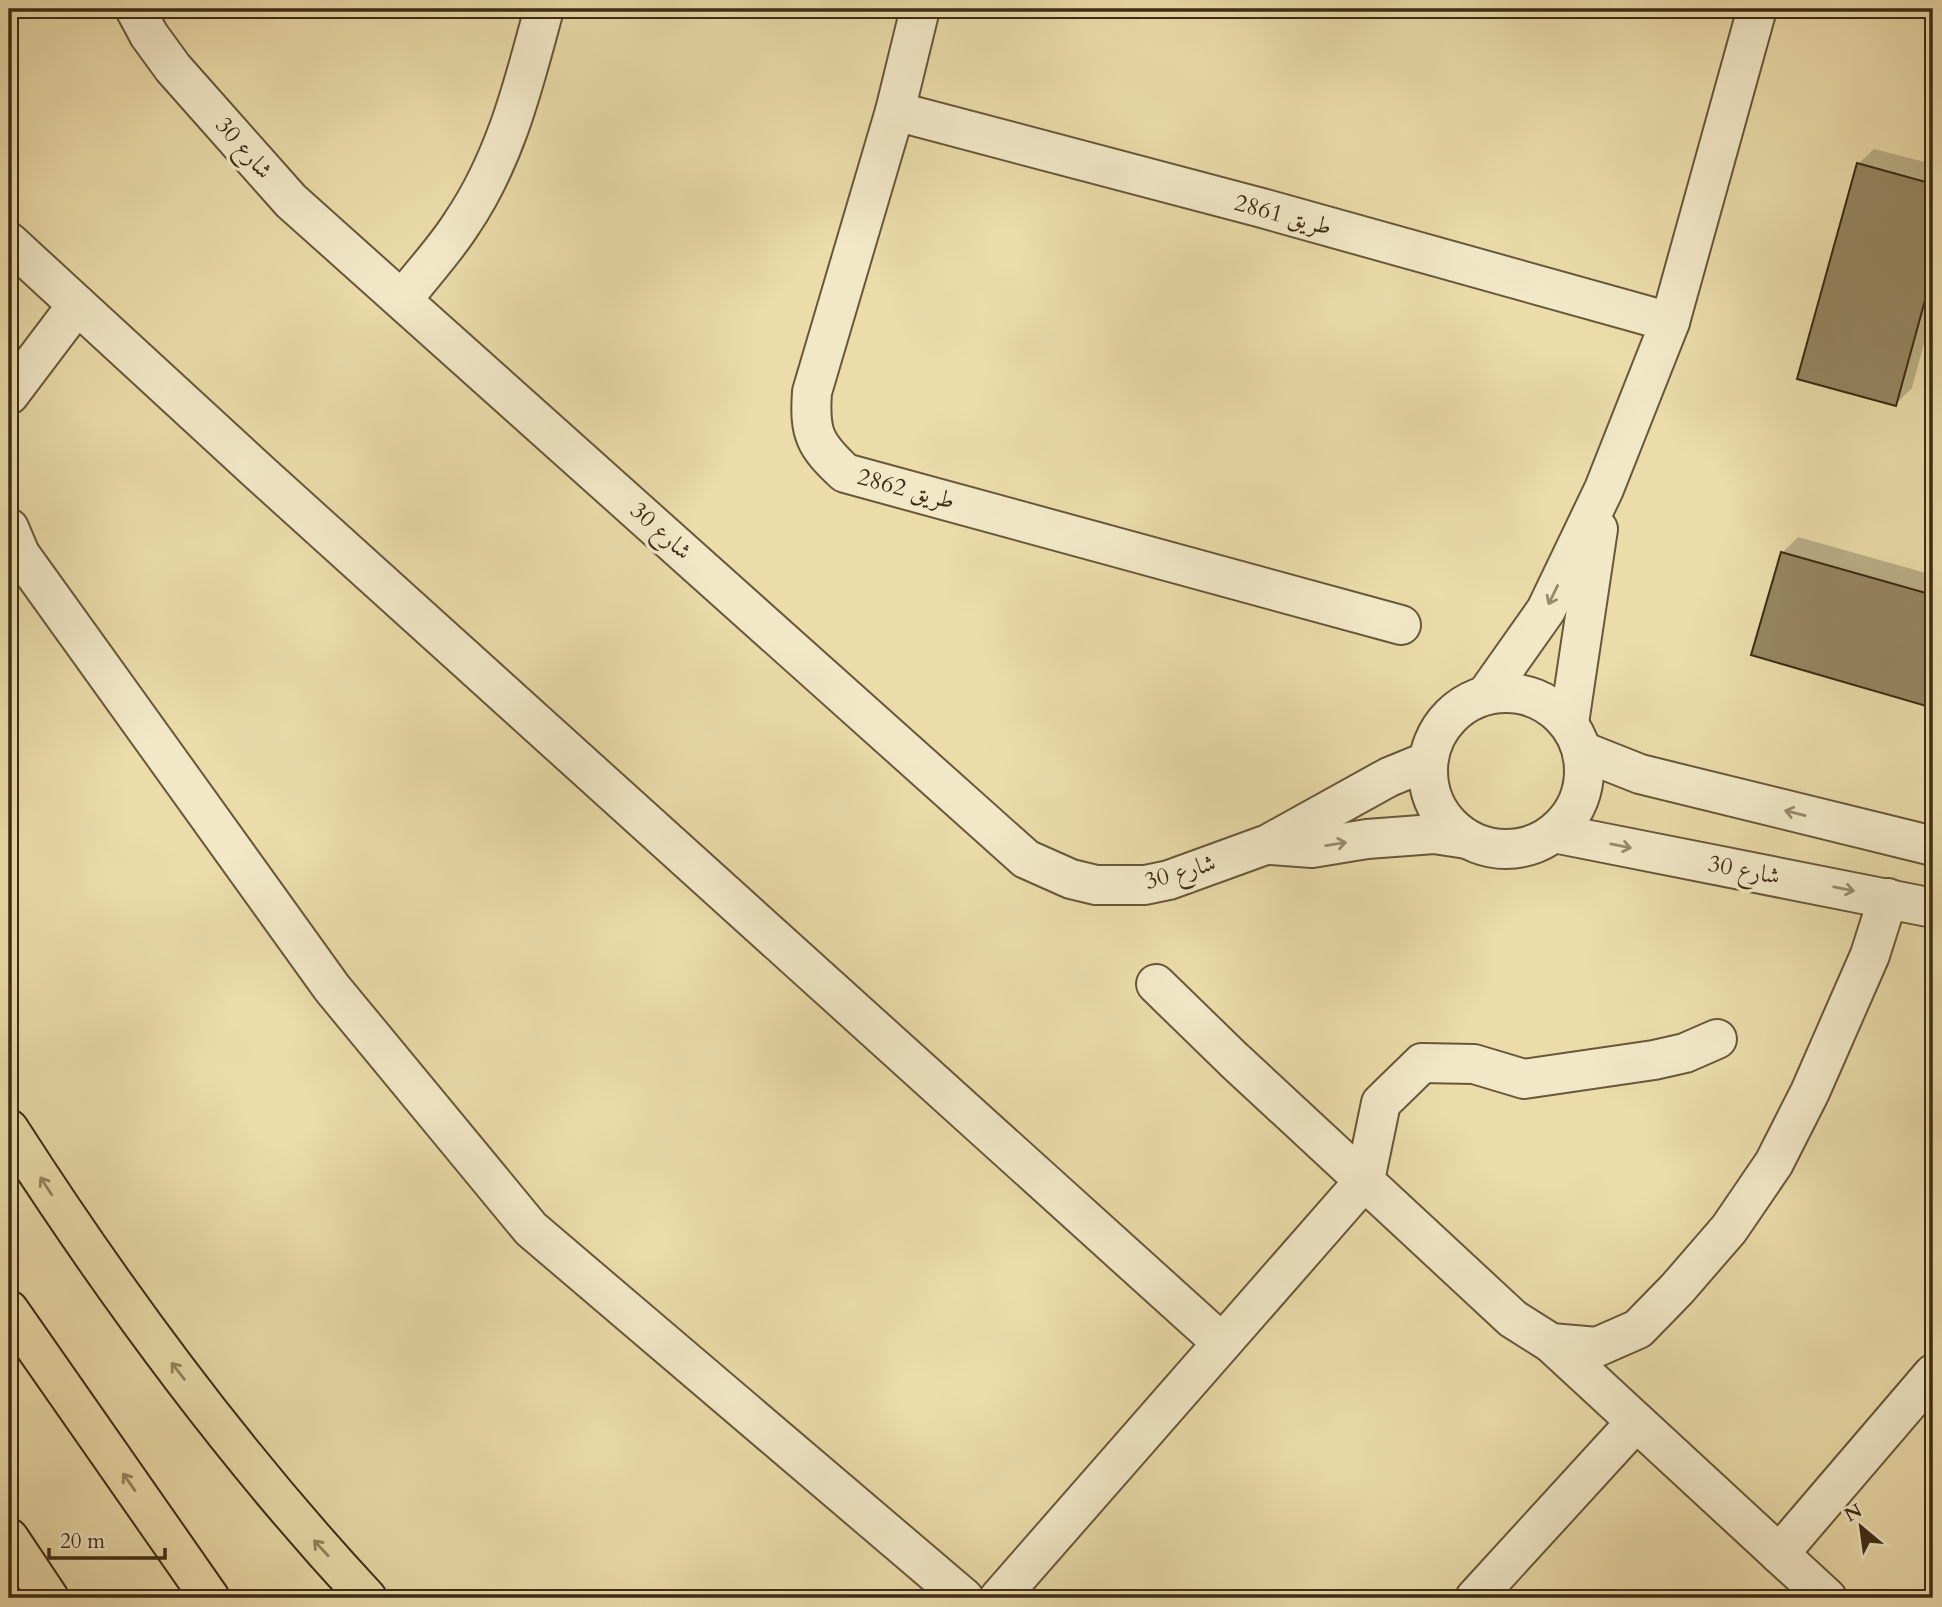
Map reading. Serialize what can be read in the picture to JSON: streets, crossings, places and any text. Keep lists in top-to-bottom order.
{
  "streets": {
    "street": ["شارع 30", "طريق 2861", "طريق 2862"]
  },
  "crossings": [
    ["طريق 2861", "طريق 2862"]
  ],
  "scale_bar": "20 m",
  "north": "top left"
}
